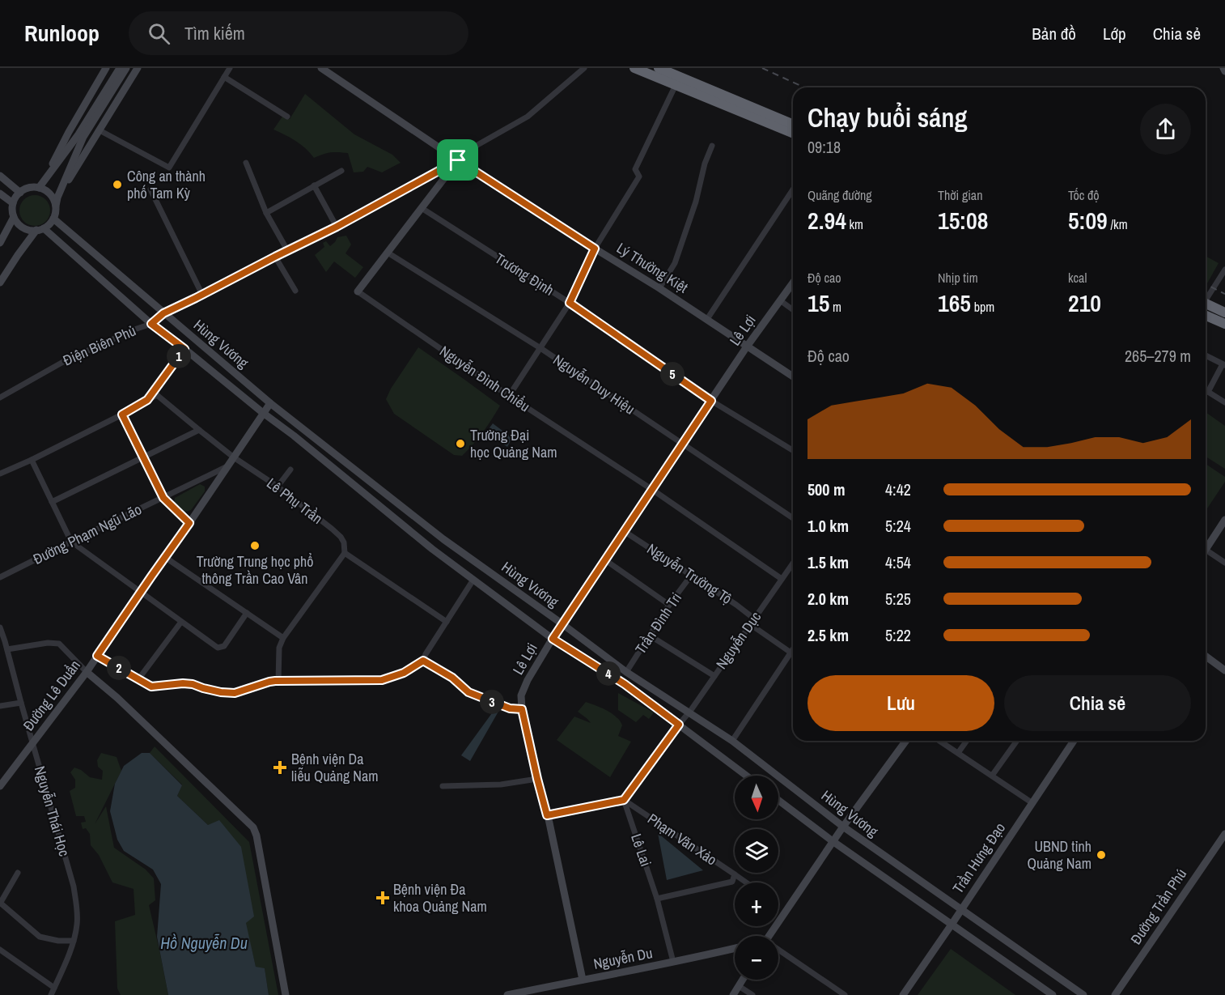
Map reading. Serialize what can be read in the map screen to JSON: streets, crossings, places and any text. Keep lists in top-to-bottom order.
{
  "streets": {
    "main road": [
      "Lý Thường Kiệt",
      "Lê Lợi",
      "Hùng Vương",
      "Đường Lê Duẩn",
      "Trần Hưng Đạo",
      "Đường Trần Phú",
      "Nguyễn Du"
    ],
    "street": [
      "Trương Định",
      "Điện Biên Phủ",
      "Nguyễn Đình Chiểu",
      "Nguyễn Duy Hiệu",
      "Lê Phụ Trần",
      "Đường Phạm Ngũ Lão",
      "Nguyễn Trường Tộ",
      "Trần Đình Tri",
      "Nguyễn Dục",
      "Nguyễn Thái Học",
      "Phạm Văn Xảo",
      "Lê Lai"
    ]
  },
  "crossings": [
    ["Lý Thường Kiệt", "Lê Lợi"],
    ["Lý Thường Kiệt", "Điện Biên Phủ"],
    ["Trương Định", "Lê Lợi"],
    ["Lê Lợi", "Hùng Vương"],
    ["Lê Lợi", "Nguyễn Đình Chiểu"],
    ["Lê Lợi", "Nguyễn Duy Hiệu"],
    ["Lê Lợi", "Nguyễn Trường Tộ"],
    ["Lê Lợi", "Nguyễn Du"],
    ["Hùng Vương", "Điện Biên Phủ"],
    ["Hùng Vương", "Trần Đình Tri"],
    ["Hùng Vương", "Nguyễn Dục"],
    ["Hùng Vương", "Đường Lê Duẩn"],
    ["Hùng Vương", "Trần Hưng Đạo"],
    ["Nguyễn Đình Chiểu", "Nguyễn Dục"],
    ["Lê Phụ Trần", "Đường Lê Duẩn"],
    ["Đường Phạm Ngũ Lão", "Đường Lê Duẩn"],
    ["Nguyễn Trường Tộ", "Trần Đình Tri"],
    ["Nguyễn Trường Tộ", "Nguyễn Dục"],
    ["Đường Lê Duẩn", "Nguyễn Thái Học"],
    ["Phạm Văn Xảo", "Lê Lai"],
    ["Lê Lai", "Nguyễn Du"]
  ],
  "water": ["Hồ Nguyễn Du"],
  "places": {
    "other": [
      "Công an thành phố Tam Kỳ",
      "Trường Đại học Quảng Nam",
      "Trường Trung học phổ thông Trần Cao Vân",
      "UBND tỉnh Quảng Nam"
    ],
    "health": ["Bệnh viện Da liễu Quảng Nam", "Bệnh viện Đa khoa Quảng Nam"]
  },
  "north": "bottom",
  "page": {
    "header": "Runloop",
    "search": "Tìm kiếm",
    "nav": ["Bản đồ", "Lớp", "Chia sẻ"],
    "heading": ["Chạy buổi sáng", "09:18"],
    "stats": [
      ["Quãng đường", "2.94 km"],
      ["Thời gian", "15:08"],
      ["Tốc độ", "5:09 /km"],
      ["Độ cao", "15 m"],
      ["Nhịp tim", "165 bpm"],
      ["kcal", "210"]
    ],
    "chart": ["Độ cao", "265–279 m"],
    "pins": [
      "1",
      "5",
      "2",
      "4",
      "3"
    ],
    "list": [
      {
        "name": "500 m",
        "note": "4:42"
      },
      {
        "name": "1.0 km",
        "note": "5:24"
      },
      {
        "name": "1.5 km",
        "note": "4:54"
      },
      {
        "name": "2.0 km",
        "note": "5:25"
      },
      {
        "name": "2.5 km",
        "note": "5:22"
      }
    ],
    "buttons": ["Lưu", "Chia sẻ"],
    "map_buttons": ["+", "−"]
  }
}
